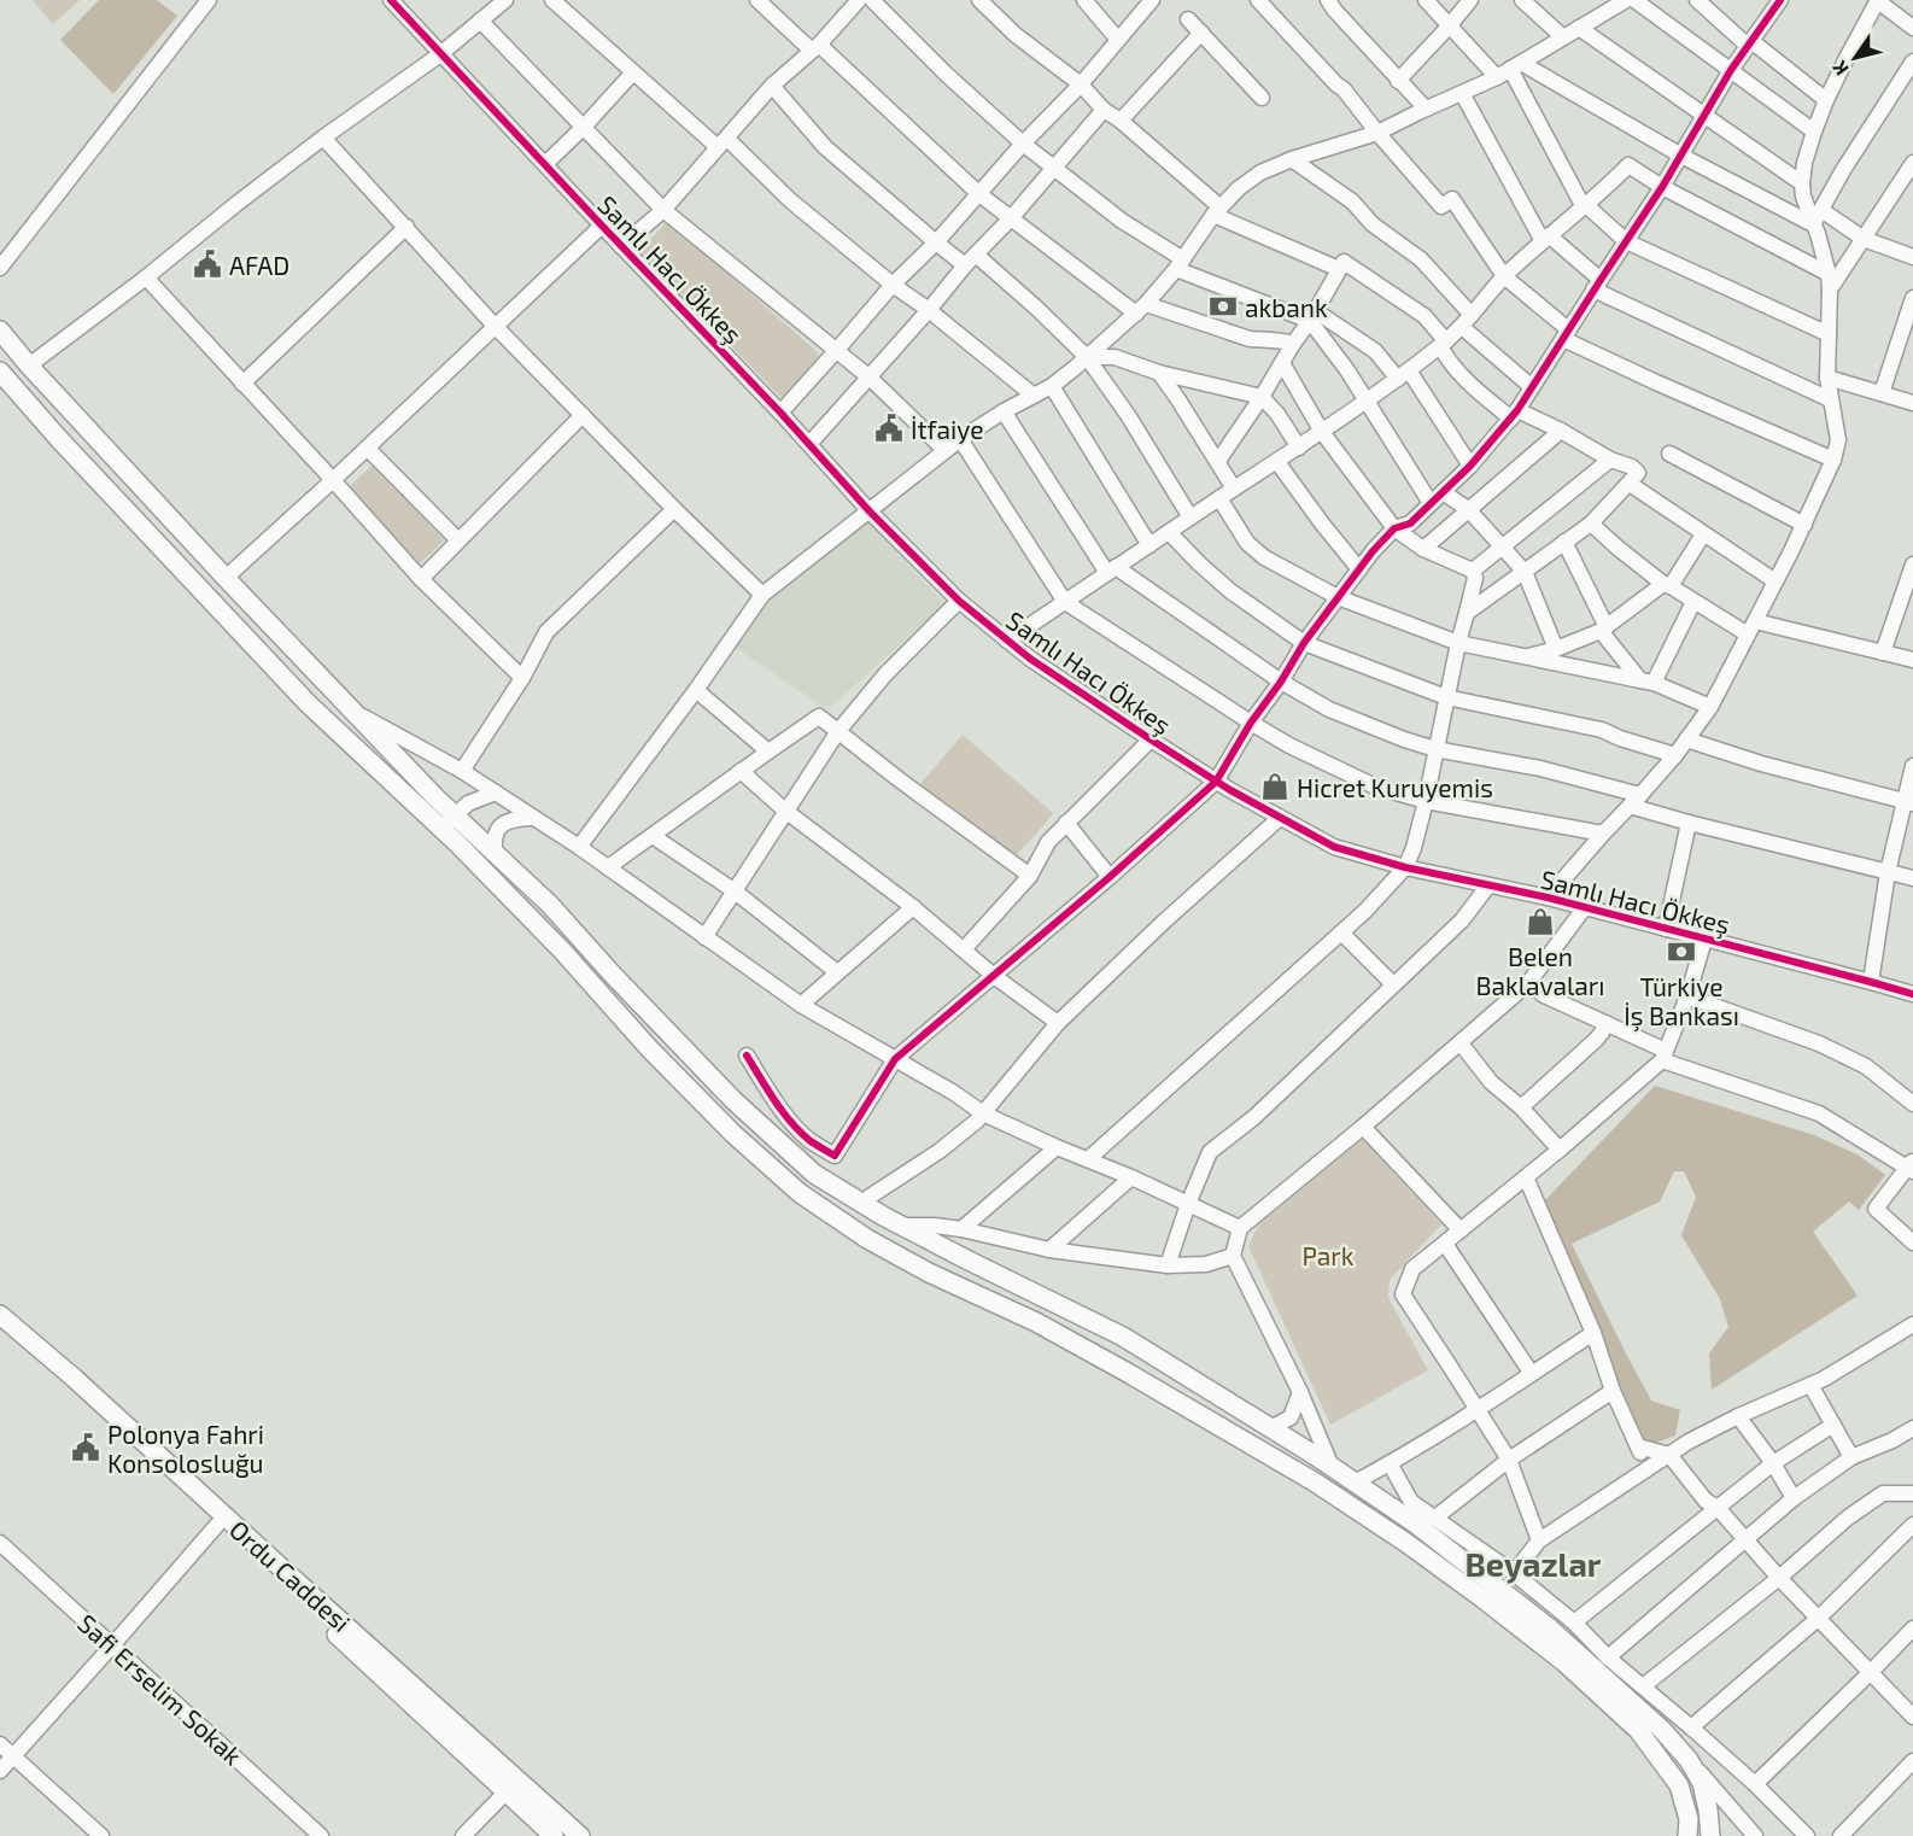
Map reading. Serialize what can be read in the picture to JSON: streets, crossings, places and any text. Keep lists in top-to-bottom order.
{
  "streets": {
    "main road": ["Ordu Caddesi"],
    "street": ["Samlı Hacı Ökkeş", "Safi Erselim Sokak"]
  },
  "districts": ["Beyazlar"],
  "parks": ["Park"],
  "places": {
    "public building": ["AFAD", "İtfaiye", "Polonya Fahri Konsolosluğu"],
    "bank": ["akbank", "Türkiye İş Bankası"],
    "shop": ["Hicret Kuruyemis", "Belen Baklavaları"]
  },
  "north": "bottom left"
}
